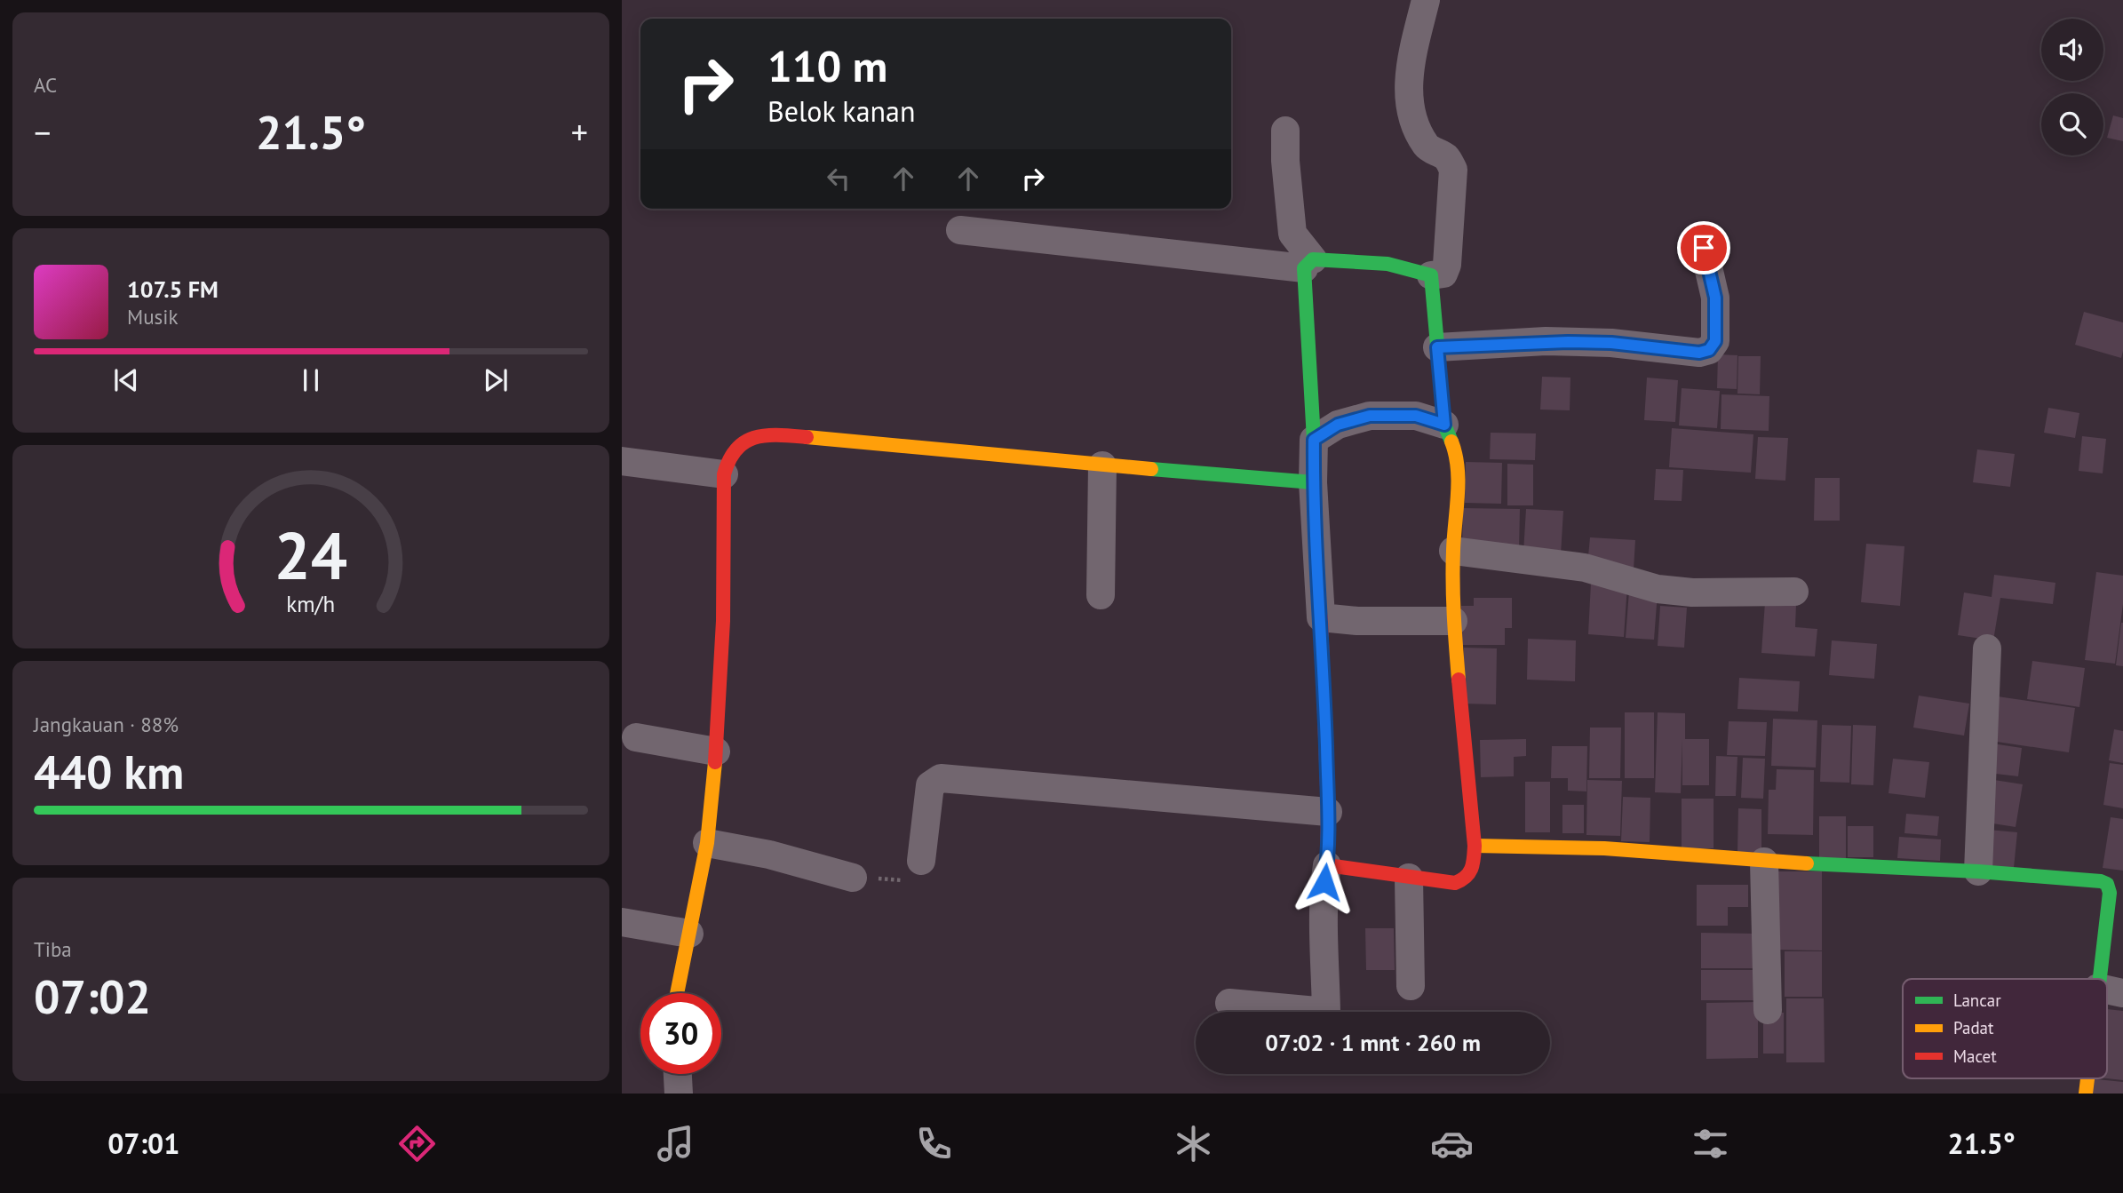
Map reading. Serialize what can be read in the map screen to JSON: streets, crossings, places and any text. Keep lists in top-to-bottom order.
{
  "legend": ["Lancar", "Padat", "Macet"],
  "page": {
    "tile": [
      "AC",
      ["Jangkauan · 88%", "440 km"],
      ["Tiba", "07:02"]
    ],
    "turn": ["110 m", "Belok kanan"],
    "heat": ["−", "21.5°", "+"],
    "song": ["107.5 FM", "Musik"],
    "limit": "30",
    "trip": "07:02 · 1 mnt · 260 m",
    "tabs": ["07:01", "21.5°"],
    "gauge": ["24", "km/h"]
  }
}
